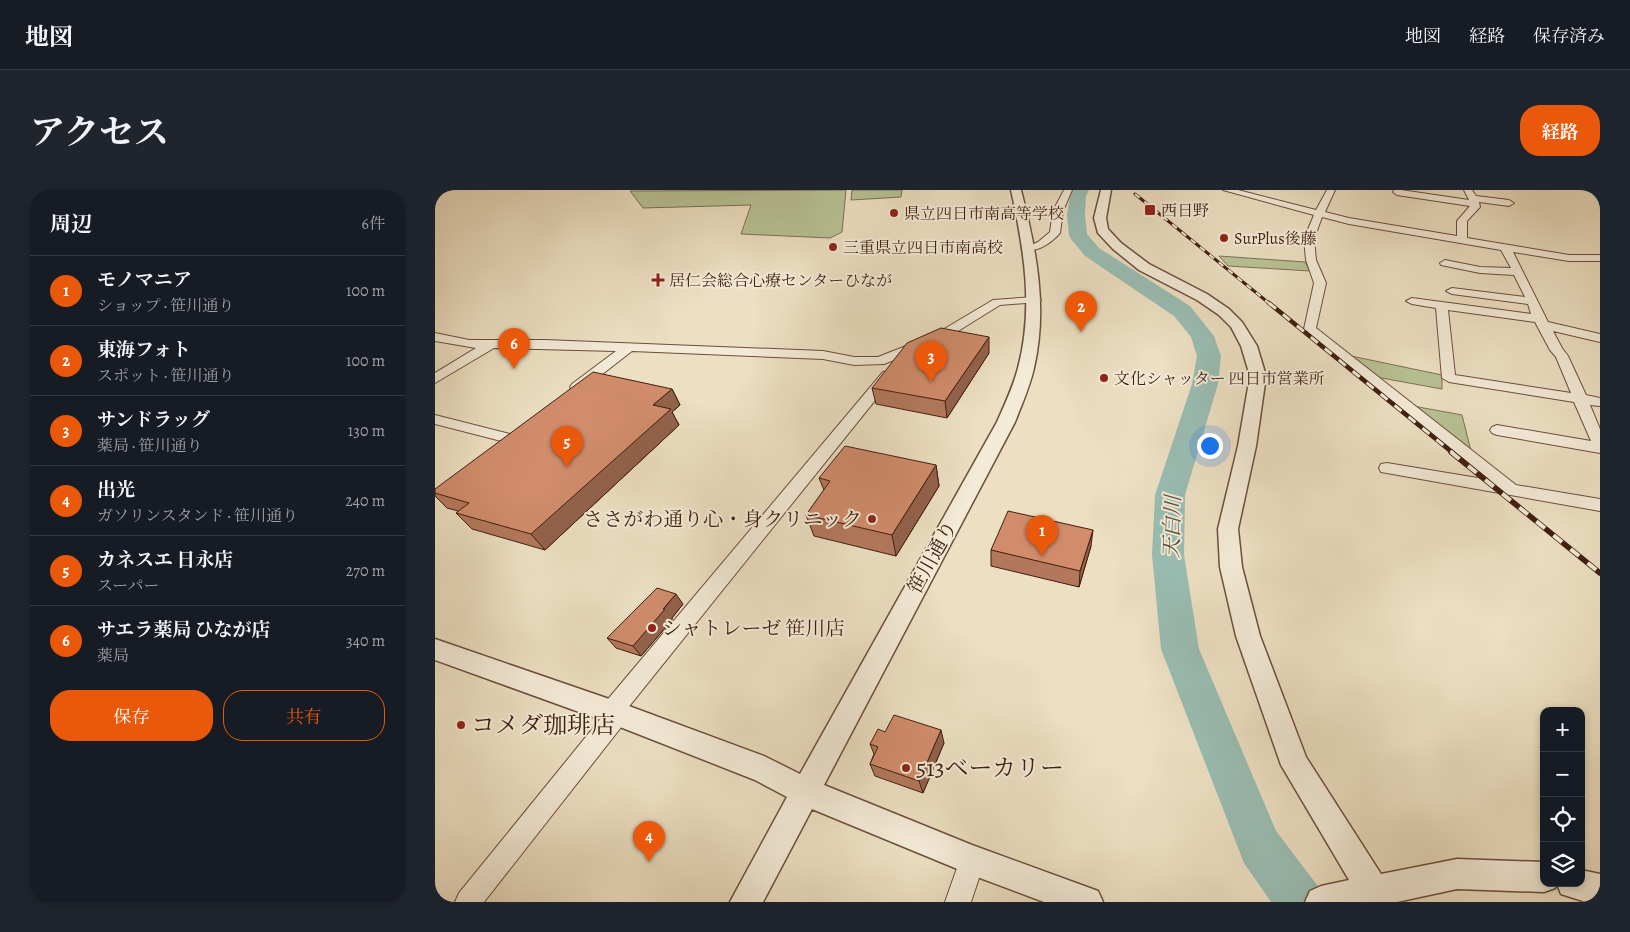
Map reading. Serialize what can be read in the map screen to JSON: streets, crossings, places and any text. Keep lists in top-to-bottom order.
{
  "streets": {
    "street": ["笹川通り"]
  },
  "water": ["天白川"],
  "places": {
    "transit": ["西日野"],
    "other": [
      "県立四日市南高等学校",
      "SurPlus後藤",
      "三重県立四日市南高校",
      "文化シャッター 四日市営業所",
      "ささがわ通り心・身クリニック",
      "シャトレーゼ 笹川店",
      "コメダ珈琲店",
      "513ベーカリー"
    ],
    "health": ["居仁会総合心療センターひなが"]
  },
  "page": {
    "header": "地図",
    "nav": ["地図", "経路", "保存済み"],
    "title": "アクセス",
    "buttons": [
      "経路",
      ["保存", "共有"]
    ],
    "heading": ["周辺", "6件"],
    "list": [
      {
        "mark": "1",
        "name": "モノマニア",
        "note": "ショップ · 笹川通り",
        "value": "100 m"
      },
      {
        "mark": "2",
        "name": "東海フォト",
        "note": "スポット · 笹川通り",
        "value": "100 m"
      },
      {
        "mark": "3",
        "name": "サンドラッグ",
        "note": "薬局 · 笹川通り",
        "value": "130 m"
      },
      {
        "mark": "4",
        "name": "出光",
        "note": "ガソリンスタンド · 笹川通り",
        "value": "240 m"
      },
      {
        "mark": "5",
        "name": "カネスエ 日永店",
        "note": "スーパー",
        "value": "270 m"
      },
      {
        "mark": "6",
        "name": "サエラ薬局 ひなが店",
        "note": "薬局",
        "value": "340 m"
      }
    ],
    "pins": [
      "2",
      "6",
      "3",
      "5",
      "1",
      "4"
    ],
    "map_buttons": ["+", "−"]
  }
}
